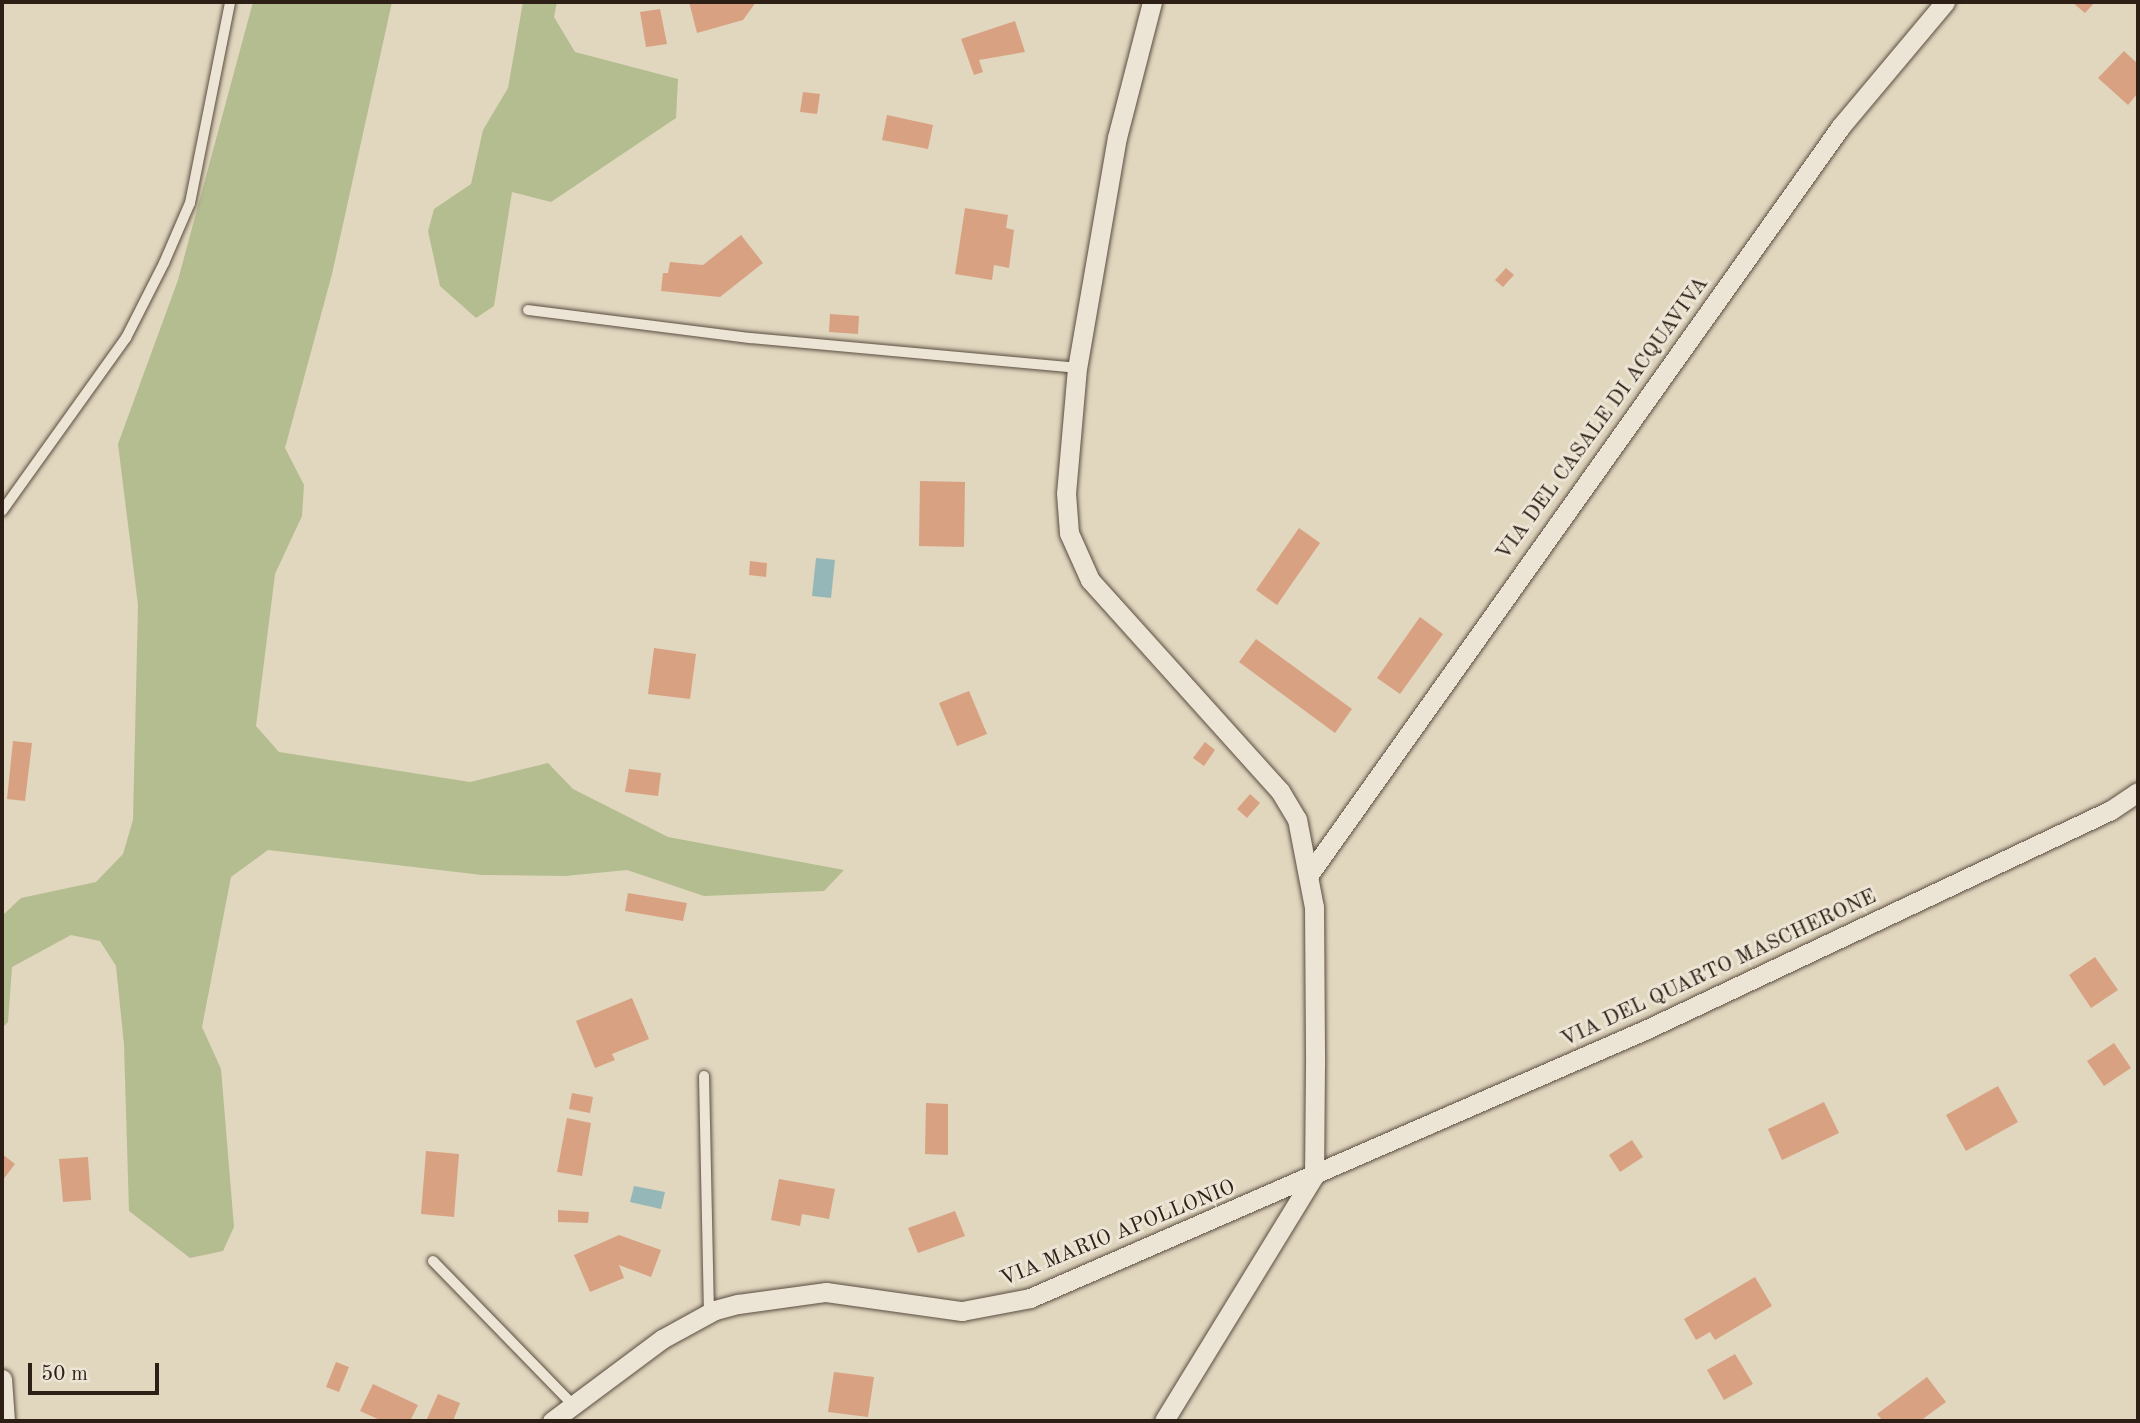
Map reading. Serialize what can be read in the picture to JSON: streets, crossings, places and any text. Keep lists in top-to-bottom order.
{
  "streets": {
    "street": ["VIA DEL CASALE DI ACQUAVIVA", "VIA DEL QUARTO MASCHERONE", "VIA MARIO APOLLONIO"]
  },
  "crossings": [
    ["VIA DEL QUARTO MASCHERONE", "VIA MARIO APOLLONIO"]
  ],
  "scale_bar": "50 m"
}
